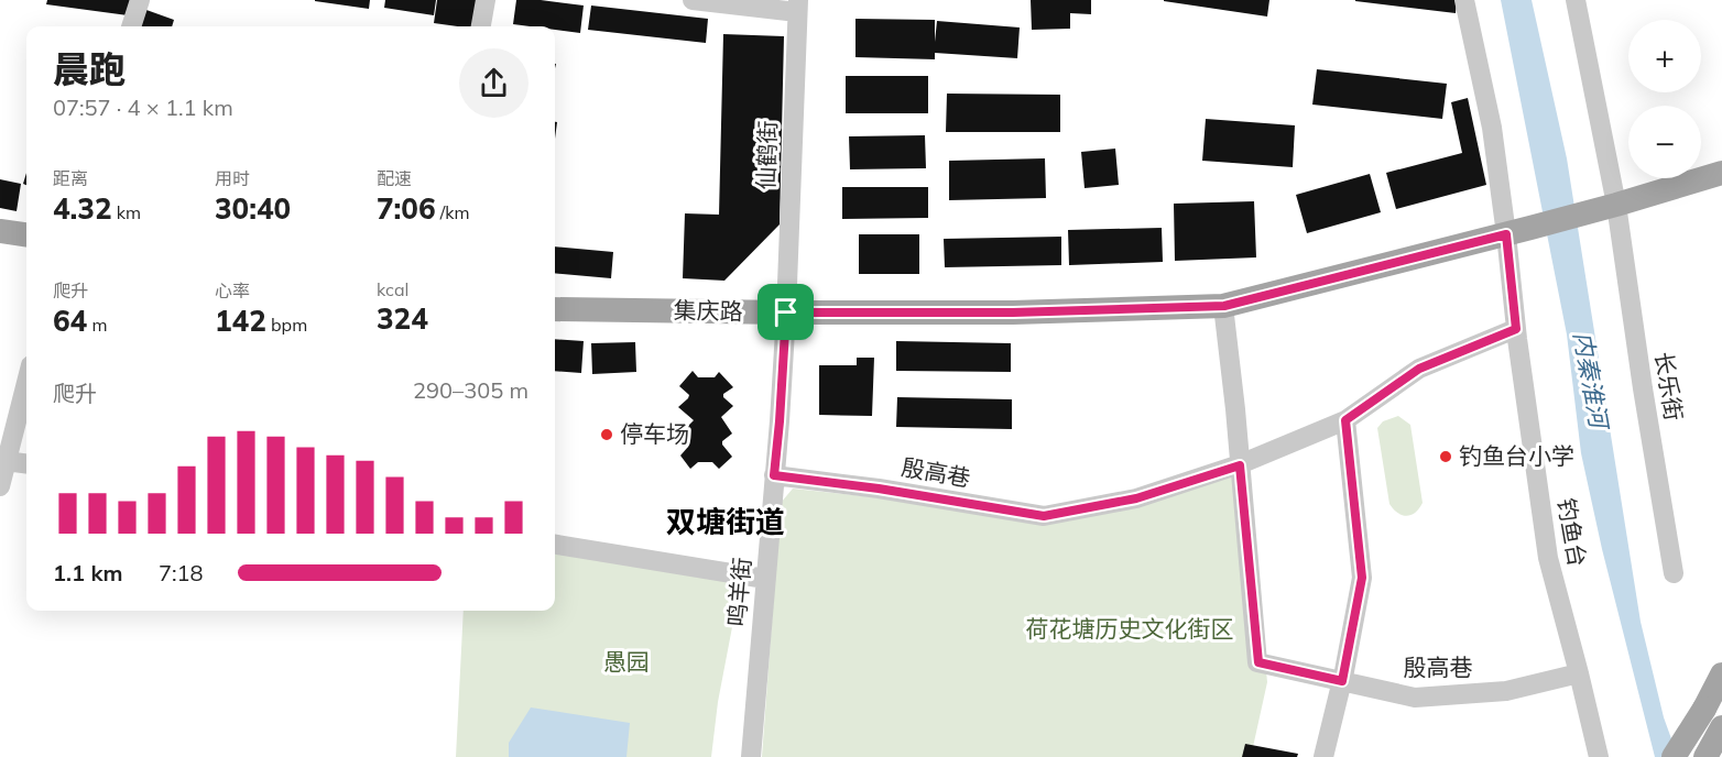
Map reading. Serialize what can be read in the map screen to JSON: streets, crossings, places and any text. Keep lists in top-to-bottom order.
{
  "streets": {
    "main road": ["集庆路"],
    "street": [
      "仙鹤街",
      "长乐街",
      "殷高巷",
      "钓鱼台",
      "鸣羊街"
    ]
  },
  "crossings": [
    ["仙鹤街", "集庆路"],
    ["仙鹤街", "鸣羊街"],
    ["集庆路", "长乐街"],
    ["集庆路", "殷高巷"],
    ["集庆路", "钓鱼台"],
    ["集庆路", "鸣羊街"],
    ["殷高巷", "钓鱼台"],
    ["殷高巷", "鸣羊街"]
  ],
  "districts": ["双塘街道"],
  "water": ["内秦淮河"],
  "parks": ["荷花塘历史文化街区", "愚园"],
  "places": ["停车场", "钓鱼台小学"],
  "page": {
    "map_buttons": ["+", "−"],
    "heading": ["晨跑", "07:57 · 4 × 1.1 km"],
    "stats": [
      ["距离", "4.32 km"],
      ["用时", "30:40"],
      ["配速", "7:06 /km"],
      ["爬升", "64 m"],
      ["心率", "142 bpm"],
      ["kcal", "324"]
    ],
    "chart": ["爬升", "290–305 m"],
    "list": [
      {
        "name": "1.1 km",
        "note": "7:18"
      }
    ]
  }
}
